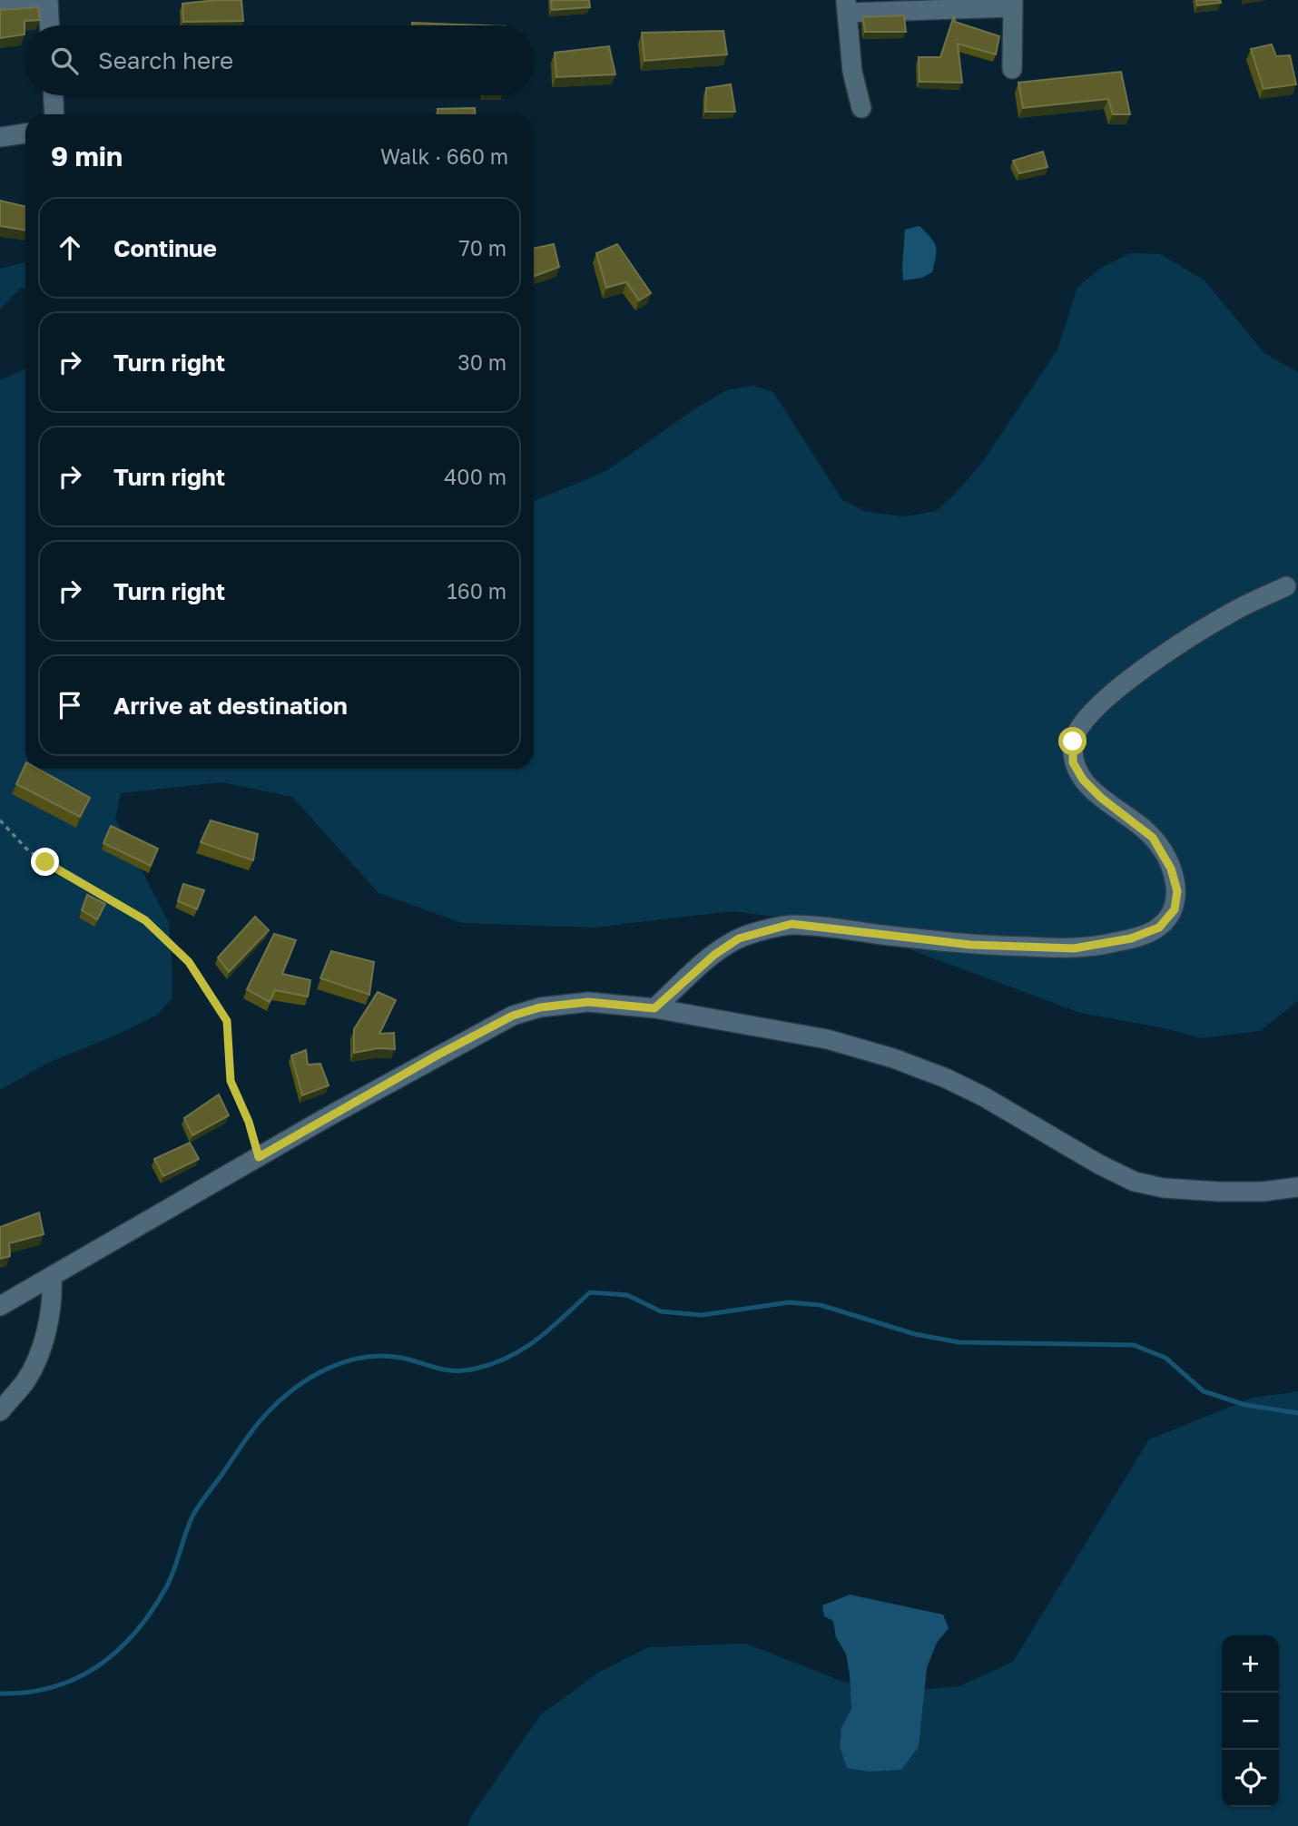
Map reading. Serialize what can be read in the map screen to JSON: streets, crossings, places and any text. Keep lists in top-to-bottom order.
{
  "page": {
    "search": "Search here",
    "heading": ["9 min", "Walk · 660 m"],
    "list": [
      ["Continue", "70 m"],
      ["Turn right", "30 m"],
      ["Turn right", "400 m"],
      ["Turn right", "160 m"],
      "Arrive at destination"
    ],
    "map_buttons": ["+", "−"]
  }
}
